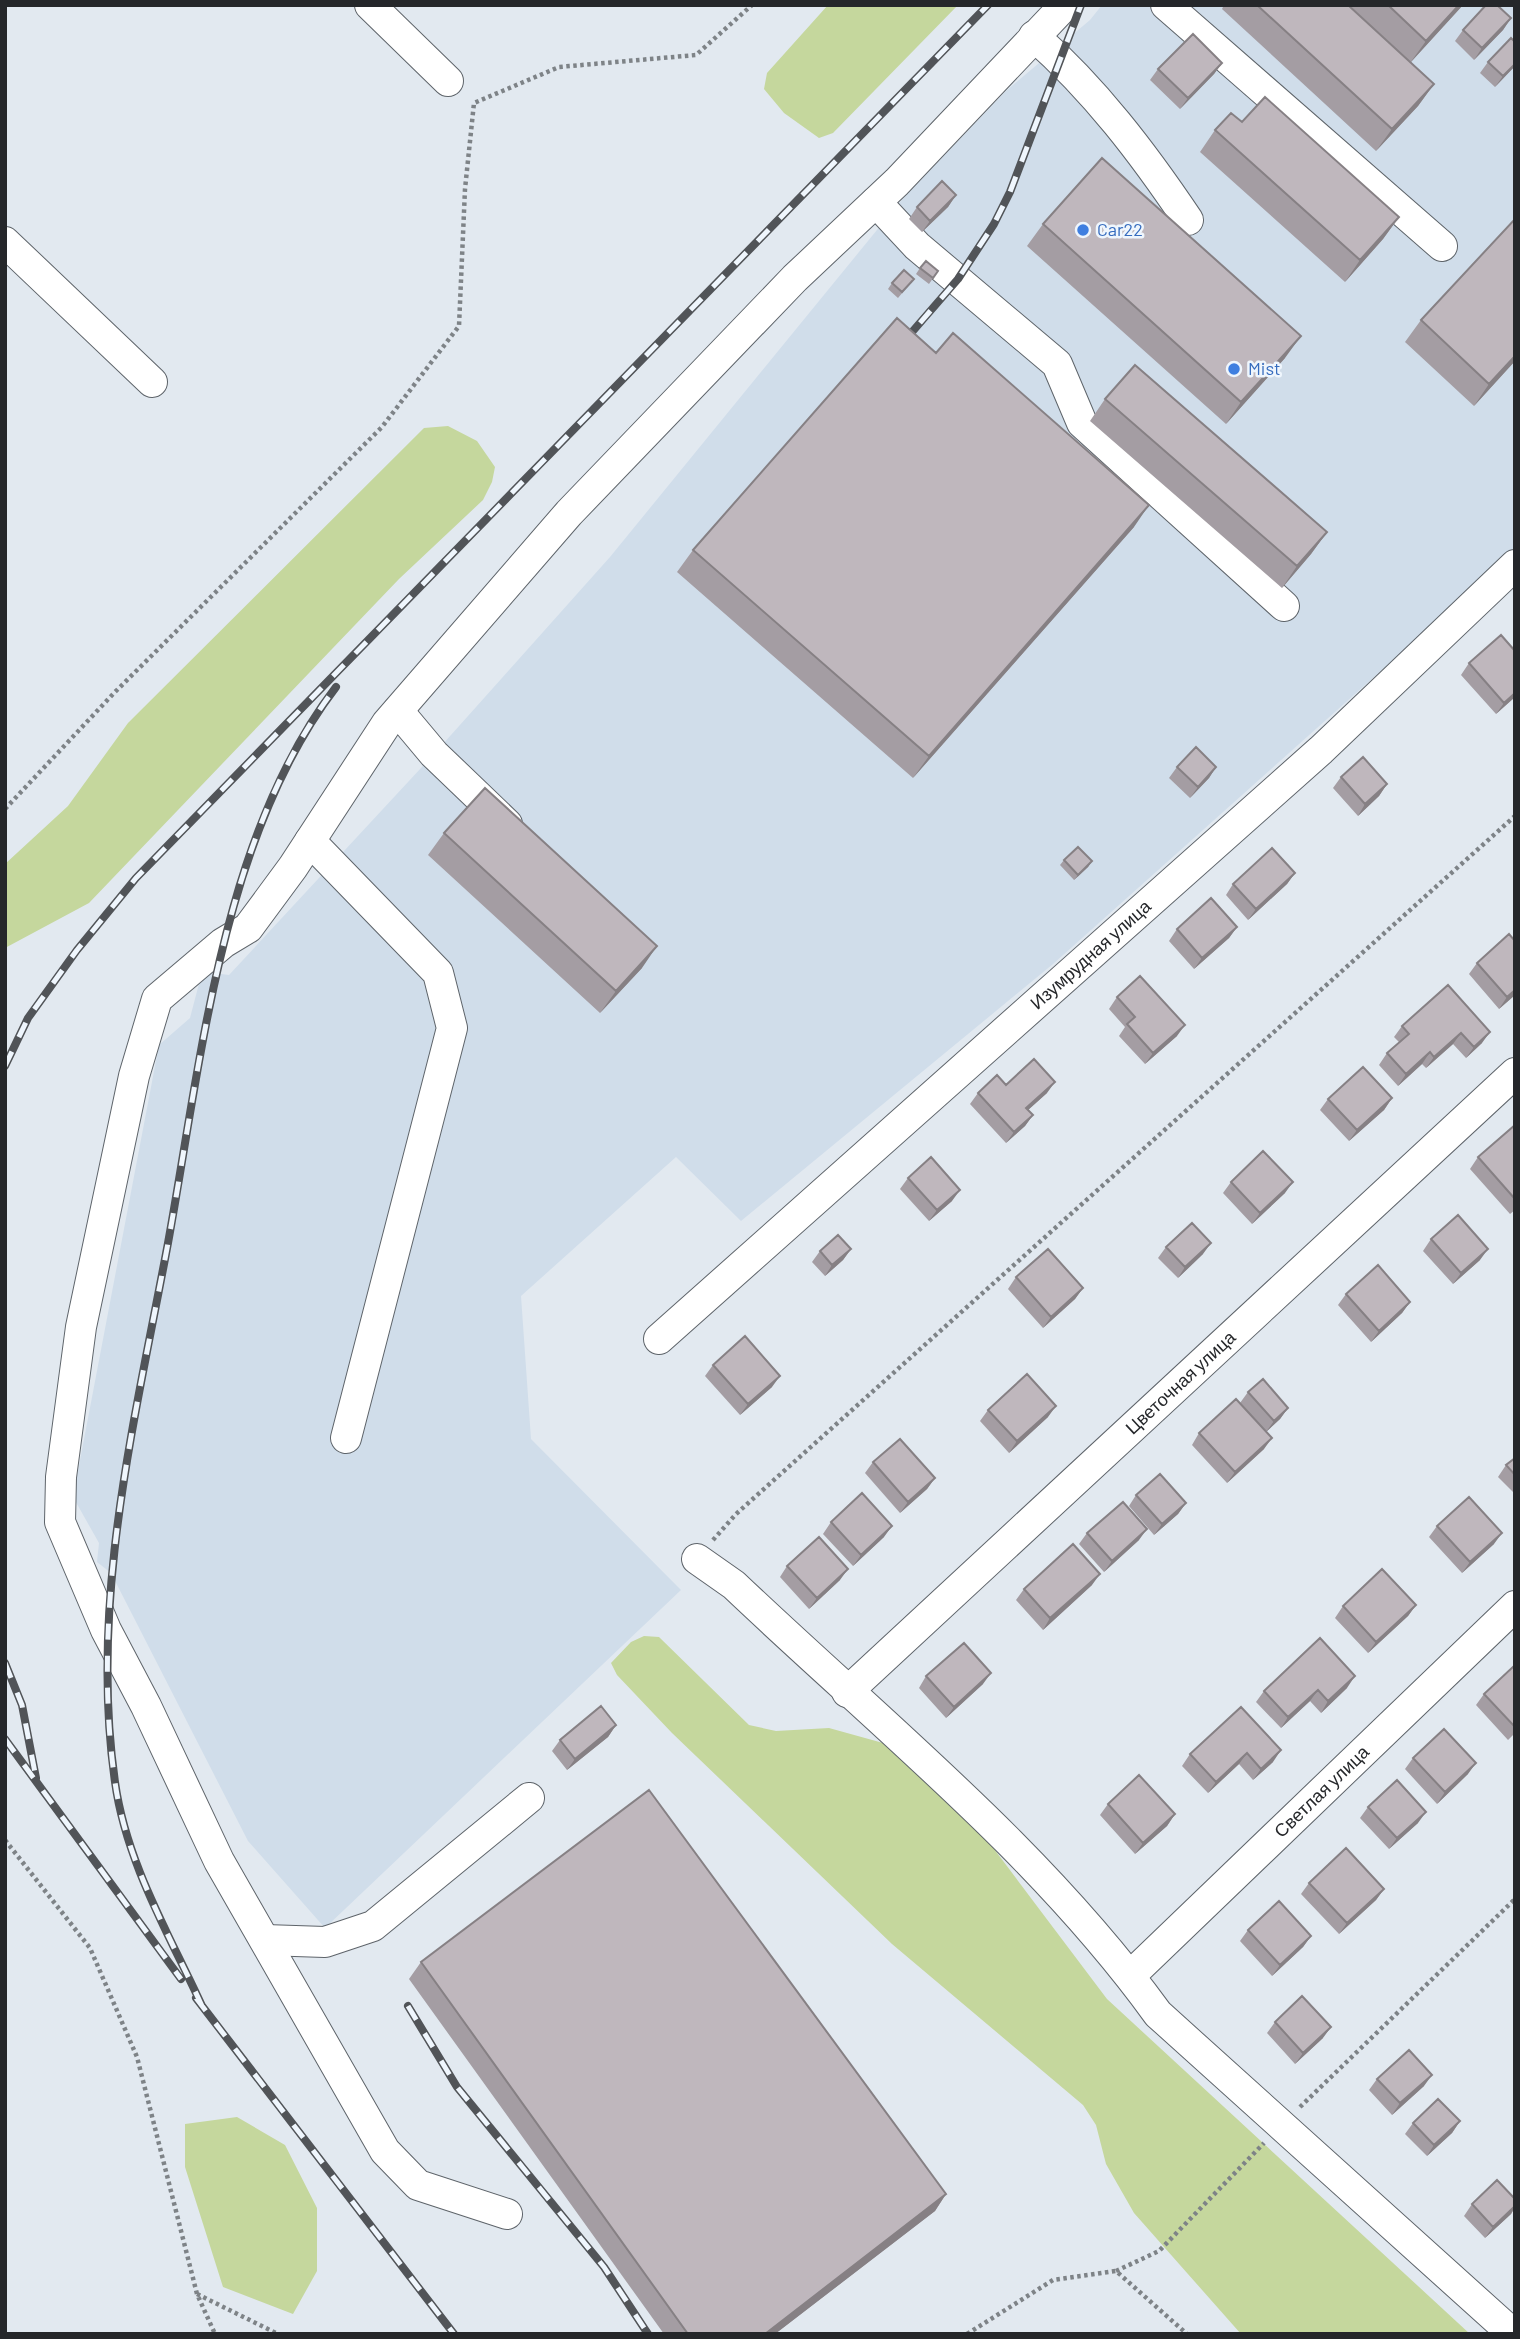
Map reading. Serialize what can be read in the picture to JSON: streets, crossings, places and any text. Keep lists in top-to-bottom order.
{
  "streets": {
    "street": ["Изумрудная улица", "Цветочная улица", "Светлая улица"]
  },
  "places": ["Car22", "Mist"]
}
